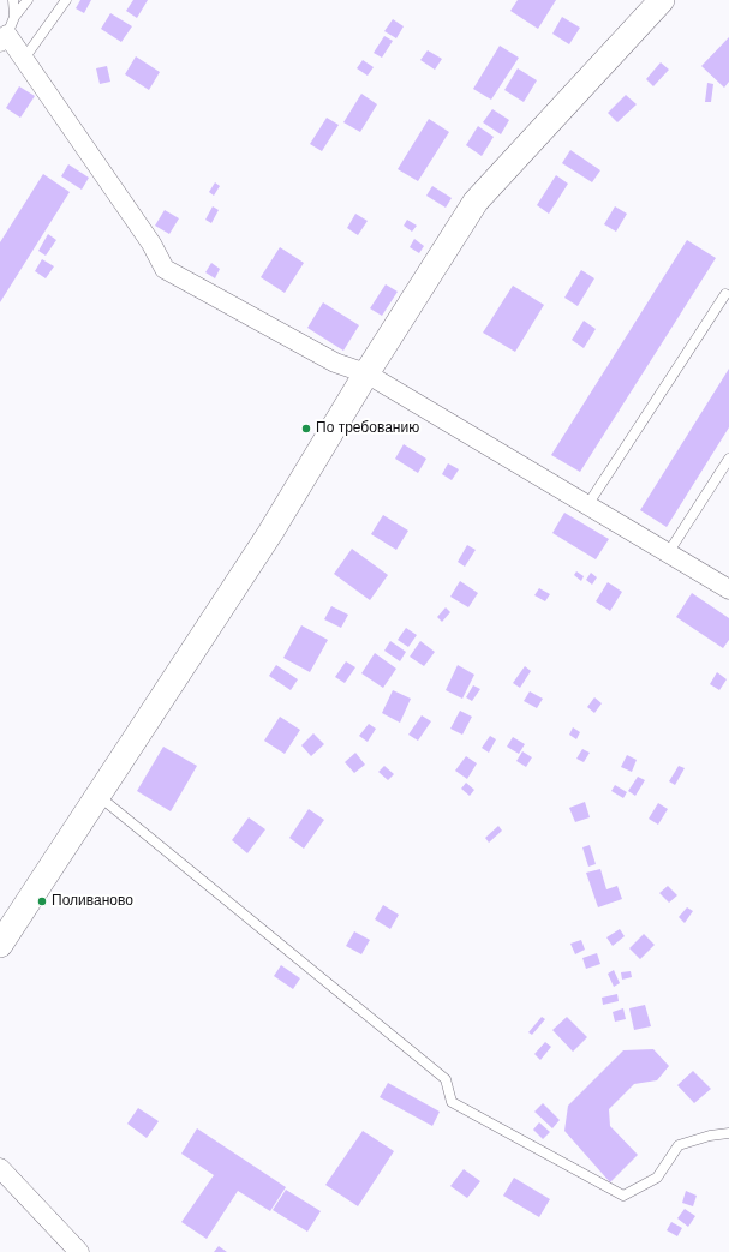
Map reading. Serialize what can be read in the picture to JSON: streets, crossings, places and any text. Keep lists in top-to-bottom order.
{
  "places": ["По требованию", "Поливаново"]
}
